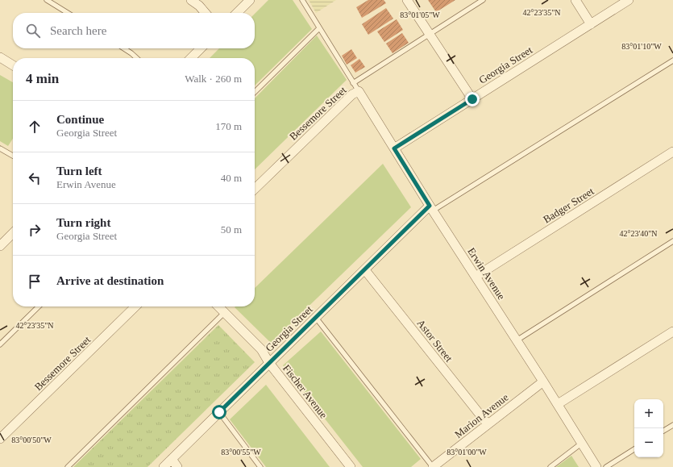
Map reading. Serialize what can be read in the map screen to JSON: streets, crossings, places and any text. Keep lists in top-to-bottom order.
{
  "streets": {
    "street": [
      "Georgia Street",
      "Bessemore Street",
      "Badger Street",
      "Erwin Avenue",
      "Astor Street",
      "Fischer Avenue",
      "Marion Avenue"
    ]
  },
  "crossings": [
    ["Georgia Street", "Erwin Avenue"],
    ["Georgia Street", "Astor Street"],
    ["Georgia Street", "Fischer Avenue"],
    ["Bessemore Street", "Erwin Avenue"],
    ["Badger Street", "Erwin Avenue"],
    ["Erwin Avenue", "Marion Avenue"],
    ["Astor Street", "Marion Avenue"]
  ],
  "page": {
    "search": "Search here",
    "heading": ["4 min", "Walk · 260 m"],
    "list": [
      ["Continue", "Georgia Street", "170 m"],
      ["Turn left", "Erwin Avenue", "40 m"],
      ["Turn right", "Georgia Street", "50 m"],
      "Arrive at destination"
    ],
    "map_buttons": ["+", "−"]
  },
  "coordinates": [
    "42°23'35\"N",
    "83°01'05\"W",
    "83°01'10\"W",
    "42°23'40\"N",
    "83°00'50\"W",
    "83°00'55\"W",
    "83°01'00\"W"
  ]
}
